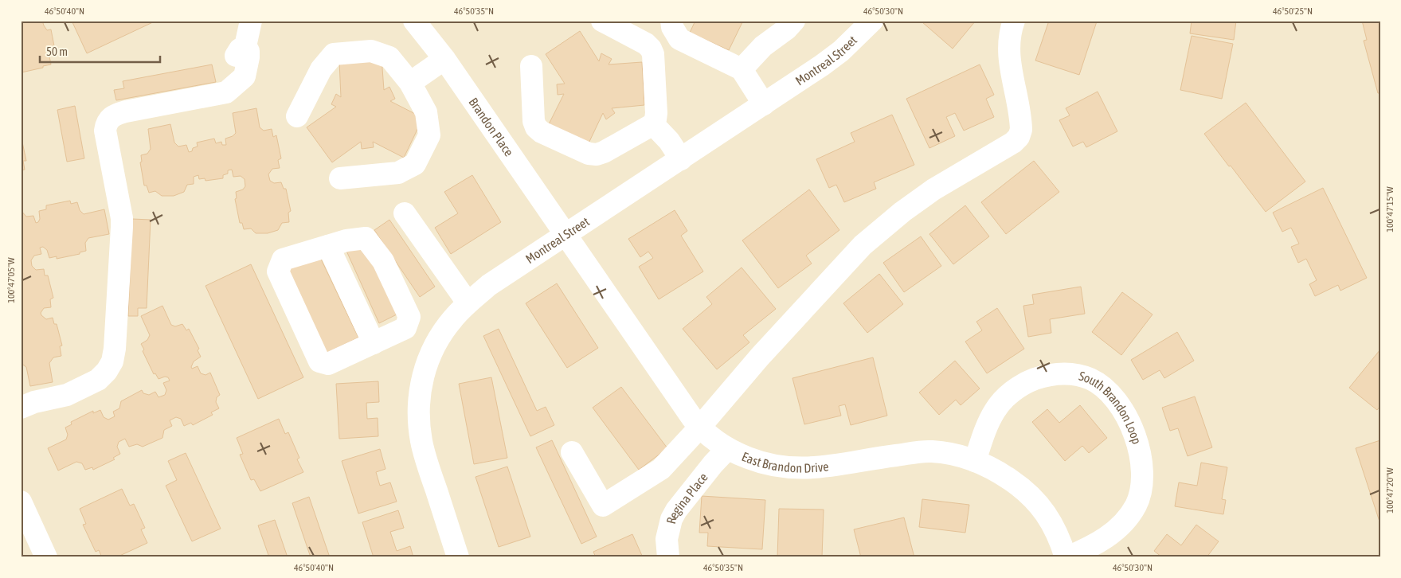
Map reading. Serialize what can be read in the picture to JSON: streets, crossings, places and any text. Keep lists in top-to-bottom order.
{
  "streets": {
    "street": [
      "Montreal Street",
      "Brandon Place",
      "South Brandon Loop",
      "East Brandon Drive",
      "Regina Place"
    ]
  },
  "crossings": [
    ["Montreal Street", "Brandon Place"],
    ["Montreal Street", "East Brandon Drive"],
    ["Brandon Place", "East Brandon Drive"],
    ["South Brandon Loop", "East Brandon Drive"],
    ["East Brandon Drive", "Regina Place"]
  ],
  "scale_bar": "50 m",
  "coordinates": [
    "46°50'40\"N",
    "46°50'35\"N",
    "46°50'30\"N",
    "46°50'25\"N",
    "100°47'15\"W",
    "100°47'05\"W",
    "100°47'20\"W"
  ]
}
